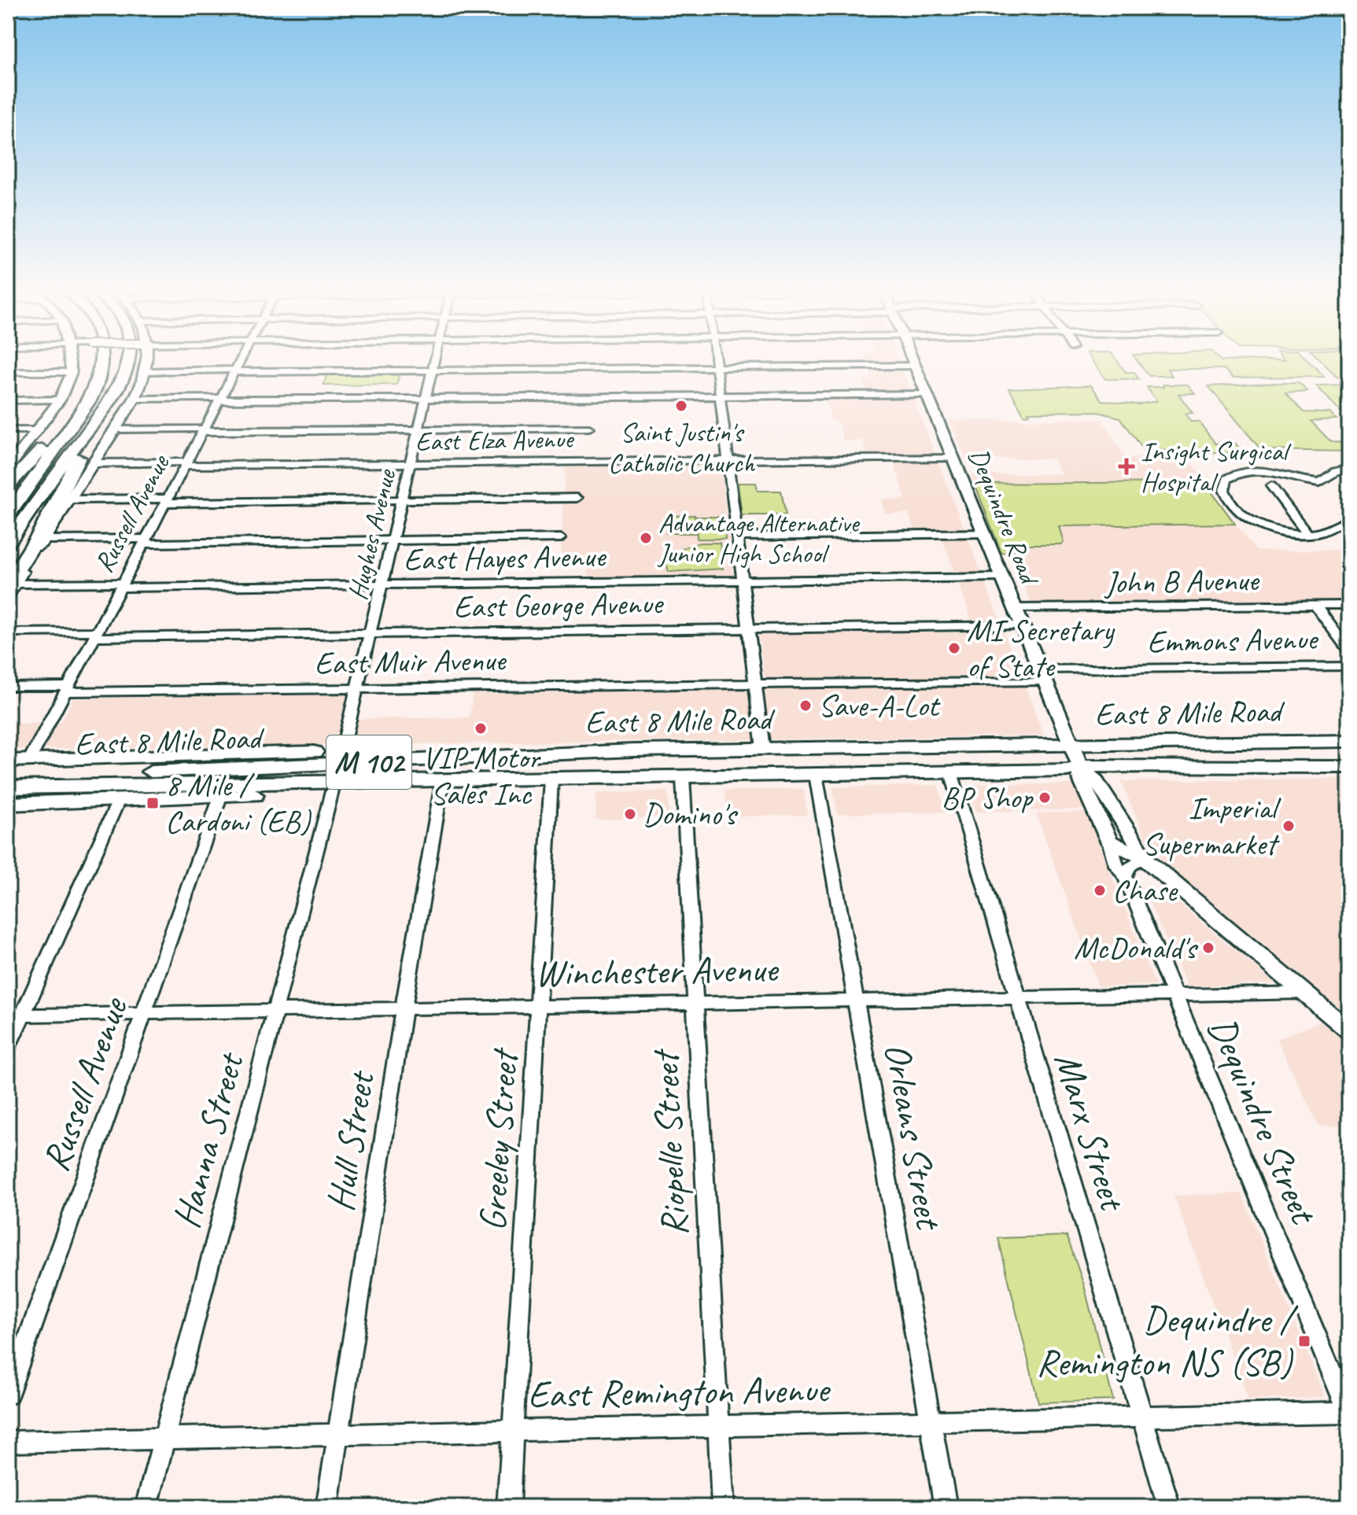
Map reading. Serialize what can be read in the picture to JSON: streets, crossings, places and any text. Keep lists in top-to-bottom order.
{
  "streets": {
    "highway": ["East 8 Mile Road", "M 102"],
    "main road": ["Dequindre Road"],
    "street": [
      "East Elza Avenue",
      "Russell Avenue",
      "Hughes Avenue",
      "East Hayes Avenue",
      "John B Avenue",
      "East George Avenue",
      "Emmons Avenue",
      "East Muir Avenue",
      "Winchester Avenue",
      "Dequindre Street",
      "Marx Street",
      "Orleans Street",
      "Hanna Street",
      "Greeley Street",
      "Hull Street",
      "Riopelle Street",
      "East Remington Avenue"
    ]
  },
  "crossings": [
    ["East Elza Avenue", "Russell Avenue"],
    ["East Elza Avenue", "Dequindre Road"],
    ["East Elza Avenue", "Hughes Avenue"],
    ["Russell Avenue", "East Hayes Avenue"],
    ["Russell Avenue", "East George Avenue"],
    ["Russell Avenue", "East Muir Avenue"],
    ["Russell Avenue", "East 8 Mile Road"],
    ["Russell Avenue", "Winchester Avenue"],
    ["Dequindre Road", "East Hayes Avenue"],
    ["Dequindre Road", "John B Avenue"],
    ["Dequindre Road", "East George Avenue"],
    ["Dequindre Road", "Emmons Avenue"],
    ["Dequindre Road", "East Muir Avenue"],
    ["Dequindre Road", "East 8 Mile Road"],
    ["Hughes Avenue", "East Hayes Avenue"],
    ["Hughes Avenue", "East George Avenue"],
    ["Hughes Avenue", "East Muir Avenue"],
    ["Emmons Avenue", "East Muir Avenue"],
    ["East 8 Mile Road", "Marx Street"],
    ["East 8 Mile Road", "Orleans Street"],
    ["East 8 Mile Road", "Hanna Street"],
    ["East 8 Mile Road", "Greeley Street"],
    ["East 8 Mile Road", "Hull Street"],
    ["East 8 Mile Road", "Riopelle Street"],
    ["Winchester Avenue", "Dequindre Street"],
    ["Winchester Avenue", "Marx Street"],
    ["Winchester Avenue", "Orleans Street"],
    ["Winchester Avenue", "Hanna Street"],
    ["Winchester Avenue", "Greeley Street"],
    ["Winchester Avenue", "Hull Street"],
    ["Winchester Avenue", "Riopelle Street"],
    ["Dequindre Street", "East Remington Avenue"],
    ["Marx Street", "East Remington Avenue"],
    ["Orleans Street", "East Remington Avenue"],
    ["Hanna Street", "East Remington Avenue"],
    ["Greeley Street", "East Remington Avenue"],
    ["Hull Street", "East Remington Avenue"],
    ["Riopelle Street", "East Remington Avenue"]
  ],
  "places": {
    "other": [
      "Saint Justin's Catholic Church",
      "Advantage Alternative Junior High School",
      "MI Secretary of State",
      "Save-A-Lot",
      "VIP Motor Sales Inc",
      "BP Shop",
      "Domino's",
      "Imperial Supermarket",
      "Chase",
      "McDonald's"
    ],
    "health": ["Insight Surgical Hospital"],
    "transit": ["8 Mile / Cardoni (EB)", "Dequindre / Remington NS (SB)"]
  }
}
